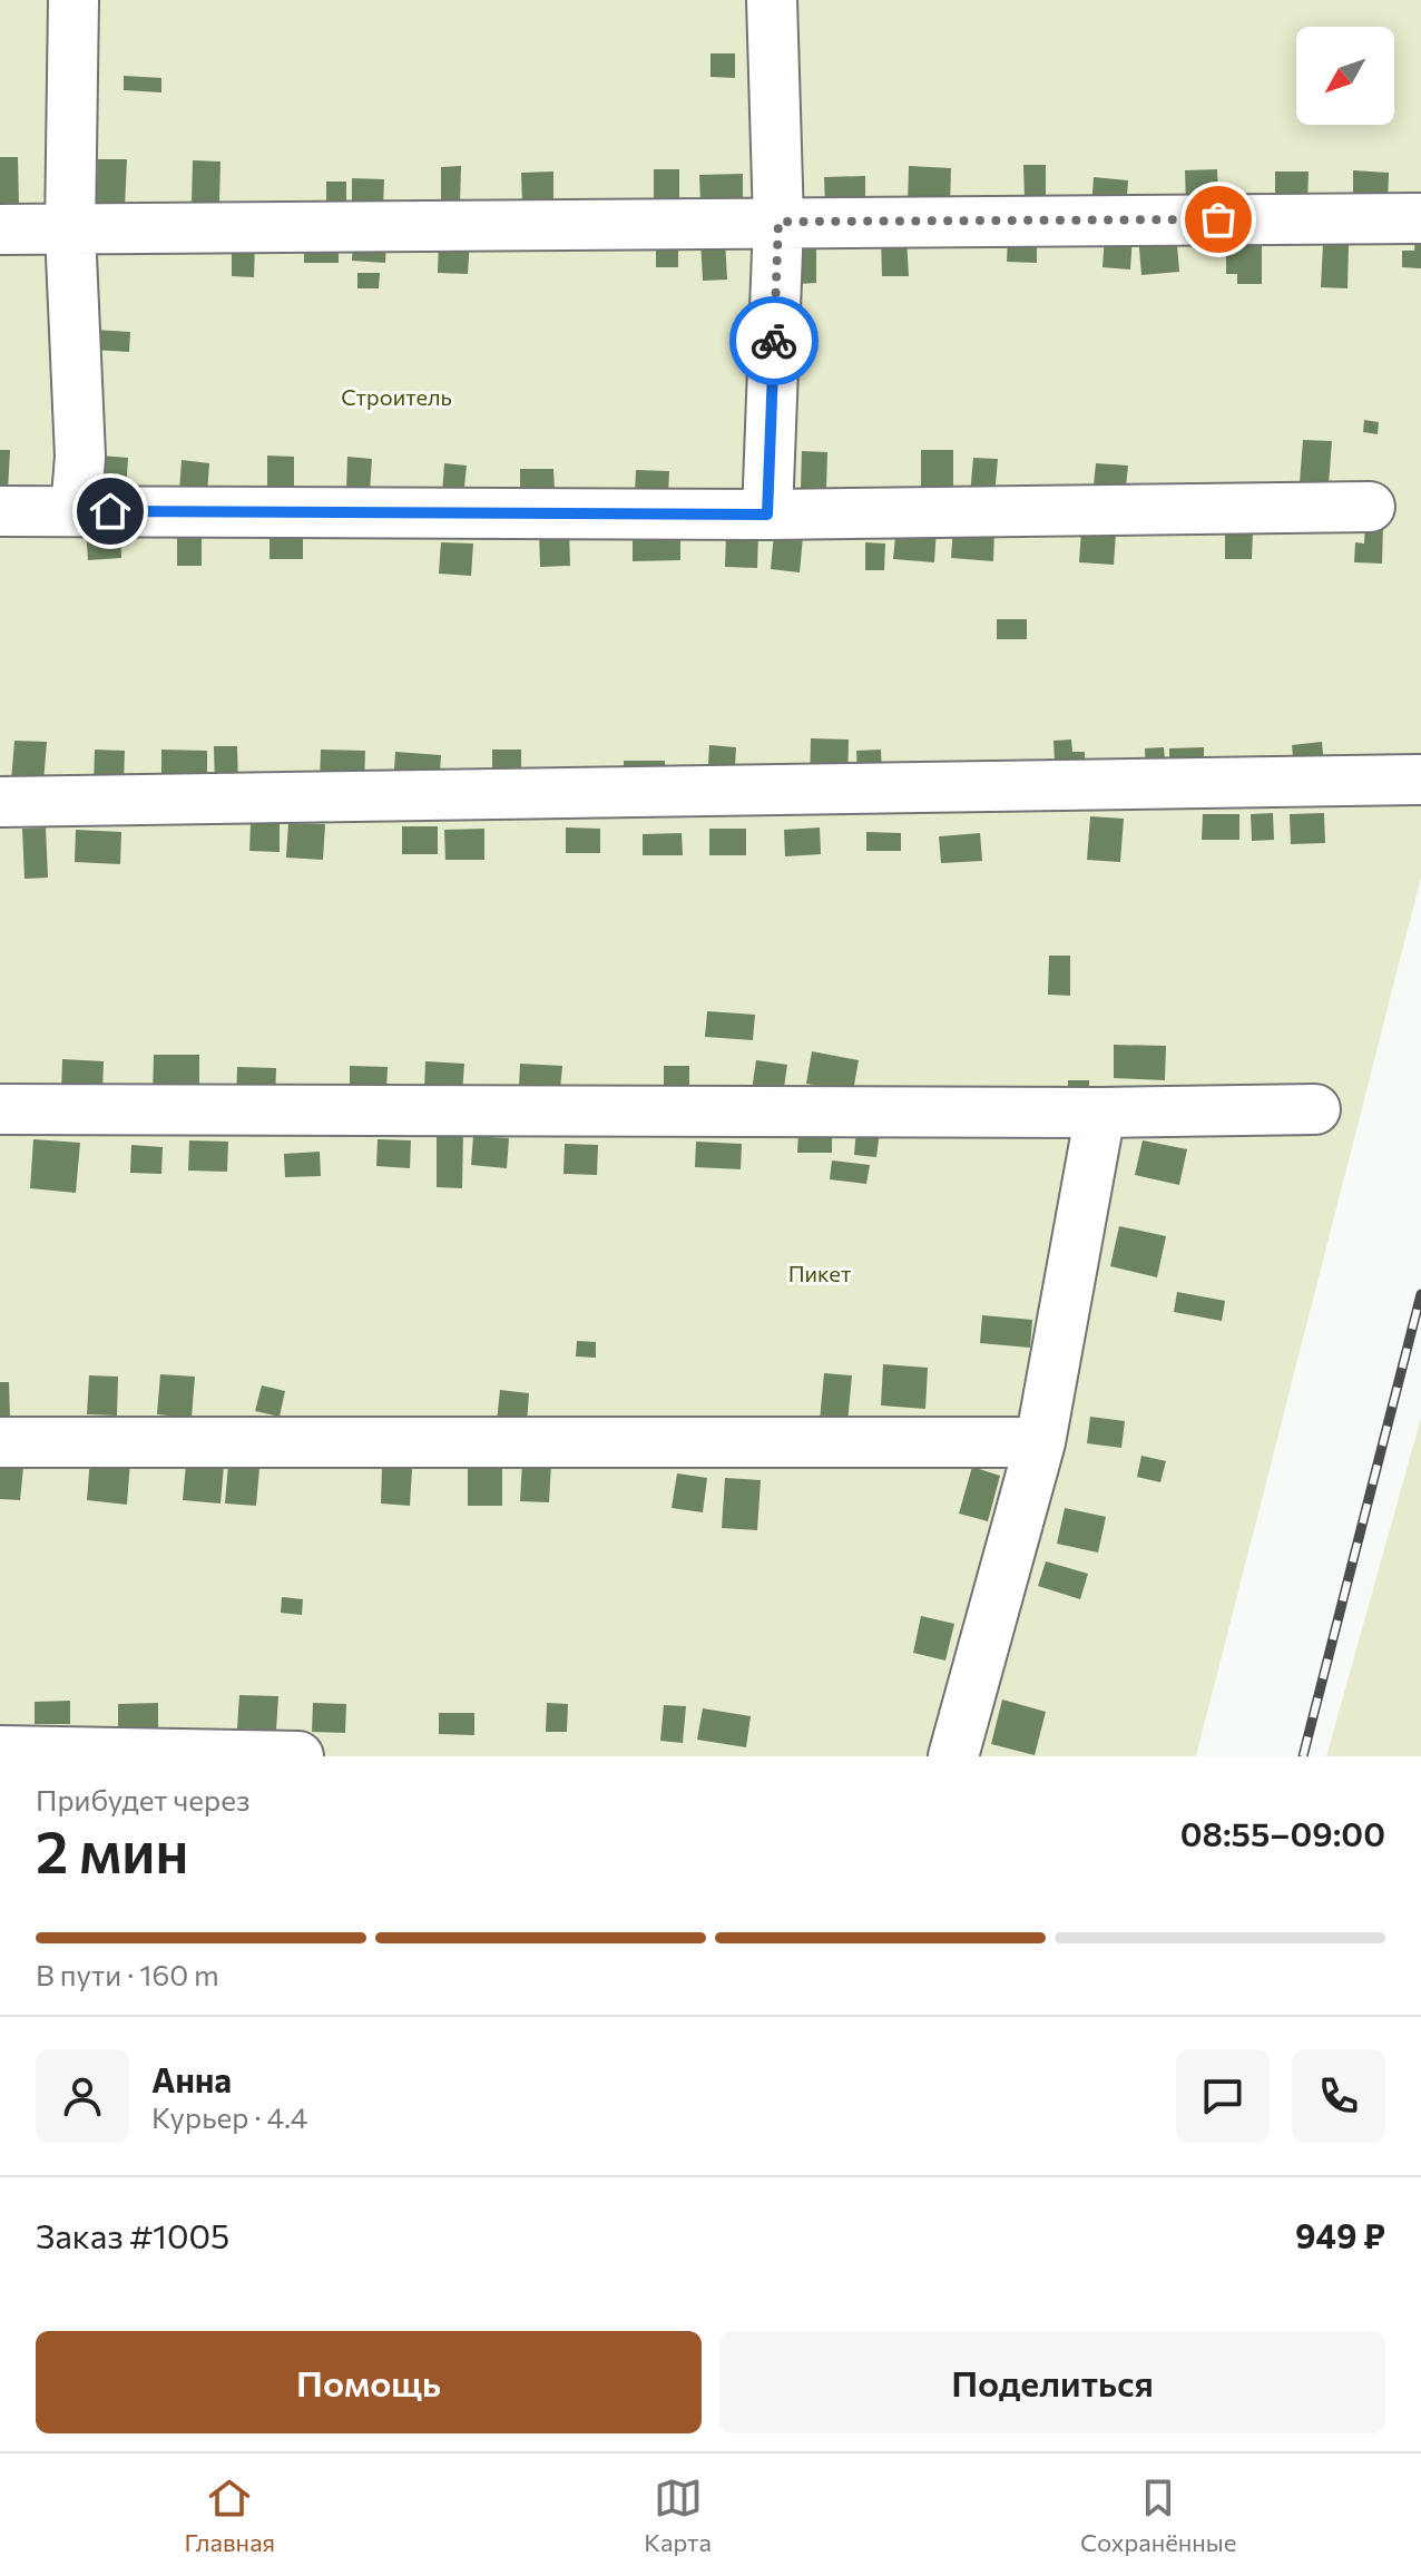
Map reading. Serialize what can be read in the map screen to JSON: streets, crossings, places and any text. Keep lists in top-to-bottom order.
{
  "parks": ["Строитель", "Пикет"],
  "north": "bottom left",
  "page": {
    "heading": ["2 мин", "Прибудет через", "08:55–09:00"],
    "panel": [
      "Анна",
      "Курьер · 4.4",
      "Заказ #1005",
      "949 ₽"
    ],
    "bar": "В пути · 160 m",
    "buttons": ["Помощь", "Поделиться"],
    "tabs": ["Главная", "Карта", "Сохранённые"]
  }
}
